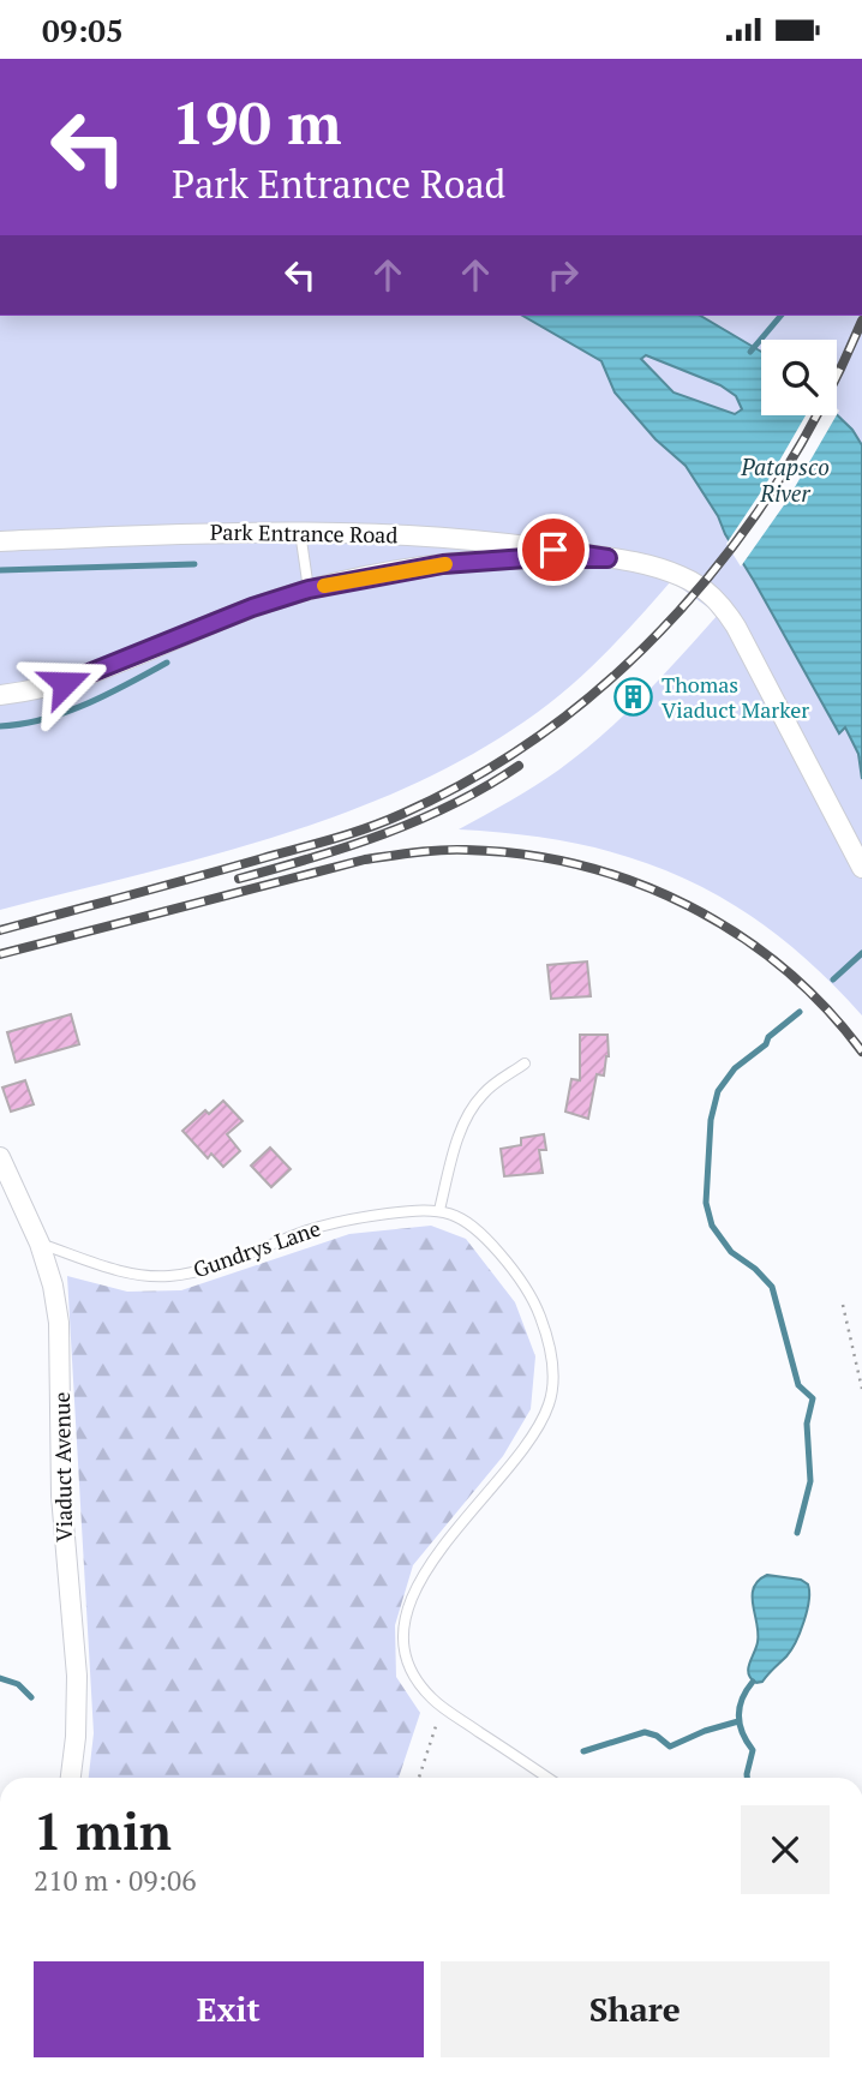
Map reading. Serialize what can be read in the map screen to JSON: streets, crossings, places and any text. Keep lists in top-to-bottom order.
{
  "streets": {
    "street": ["Park Entrance Road", "Viaduct Avenue"],
    "lane": ["Gundrys Lane"]
  },
  "crossings": [
    ["Gundrys Lane", "Viaduct Avenue"]
  ],
  "water": ["Patapsco River"],
  "places": {
    "building": ["Thomas Viaduct Marker"]
  },
  "page": {
    "status": "09:05",
    "turn": ["190 m", "Park Entrance Road"],
    "heading": ["1 min", "210 m · 09:06"],
    "buttons": ["Exit", "Share"]
  }
}
